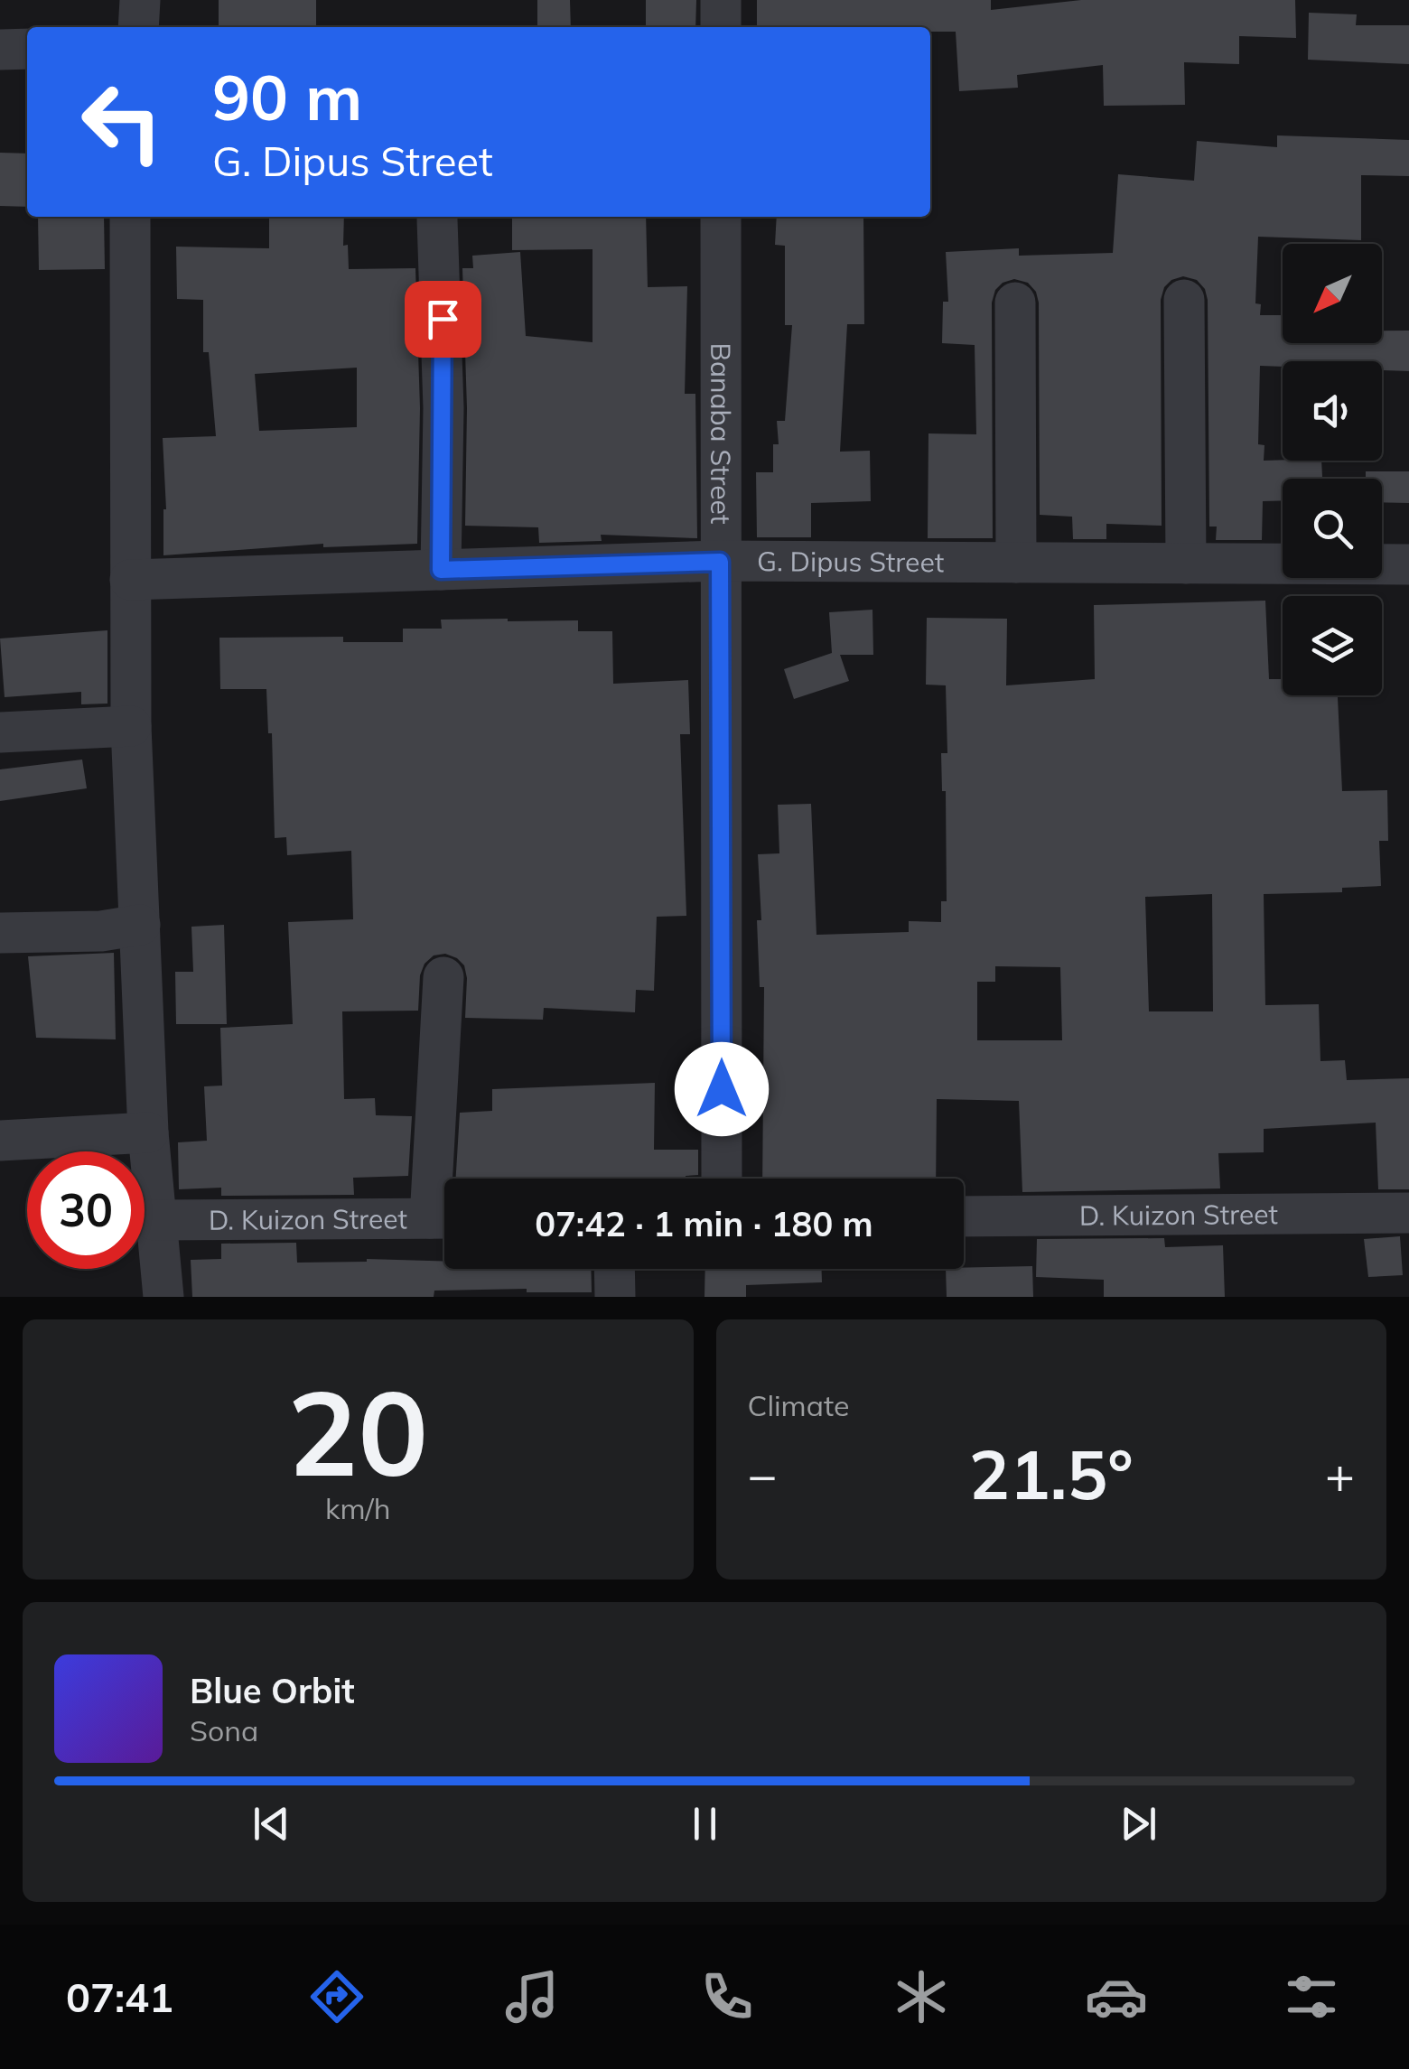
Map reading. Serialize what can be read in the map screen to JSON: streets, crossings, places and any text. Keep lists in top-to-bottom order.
{
  "streets": {
    "street": ["Banaba Street", "G. Dipus Street", "D. Kuizon Street"]
  },
  "crossings": [
    ["Banaba Street", "G. Dipus Street"]
  ],
  "north": "bottom left",
  "page": {
    "turn": ["90 m", "G. Dipus Street"],
    "limit": "30",
    "trip": "07:42 · 1 min · 180 m",
    "tile": [
      ["20", "km/h"],
      "Climate"
    ],
    "heat": ["−", "21.5°", "+"],
    "song": ["Blue Orbit", "Sona"],
    "tabs": "07:41"
  }
}
